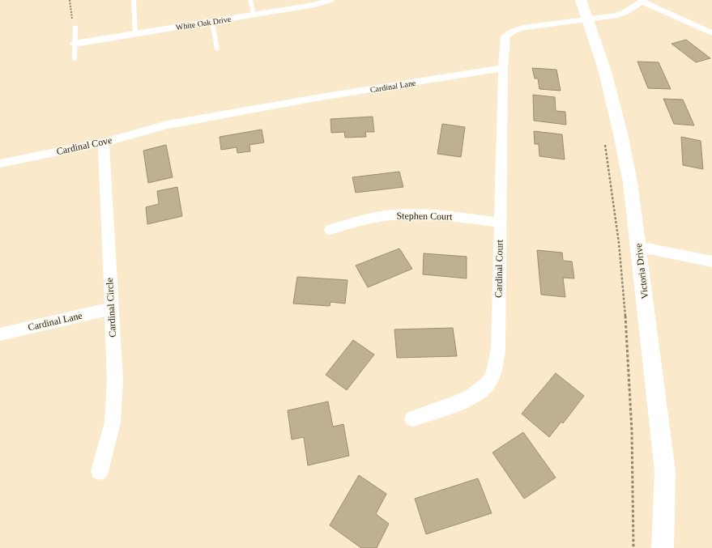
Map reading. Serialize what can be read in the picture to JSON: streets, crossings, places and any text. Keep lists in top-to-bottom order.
{
  "streets": {
    "street": [
      "White Oak Drive",
      "Cardinal Lane",
      "Cardinal Cove",
      "Stephen Court",
      "Cardinal Court",
      "Victoria Drive",
      "Cardinal Circle"
    ]
  },
  "crossings": [
    ["Cardinal Lane", "Cardinal Cove"],
    ["Cardinal Lane", "Cardinal Court"],
    ["Cardinal Lane", "Cardinal Circle"],
    ["Cardinal Cove", "Cardinal Circle"],
    ["Stephen Court", "Cardinal Court"]
  ]
}
